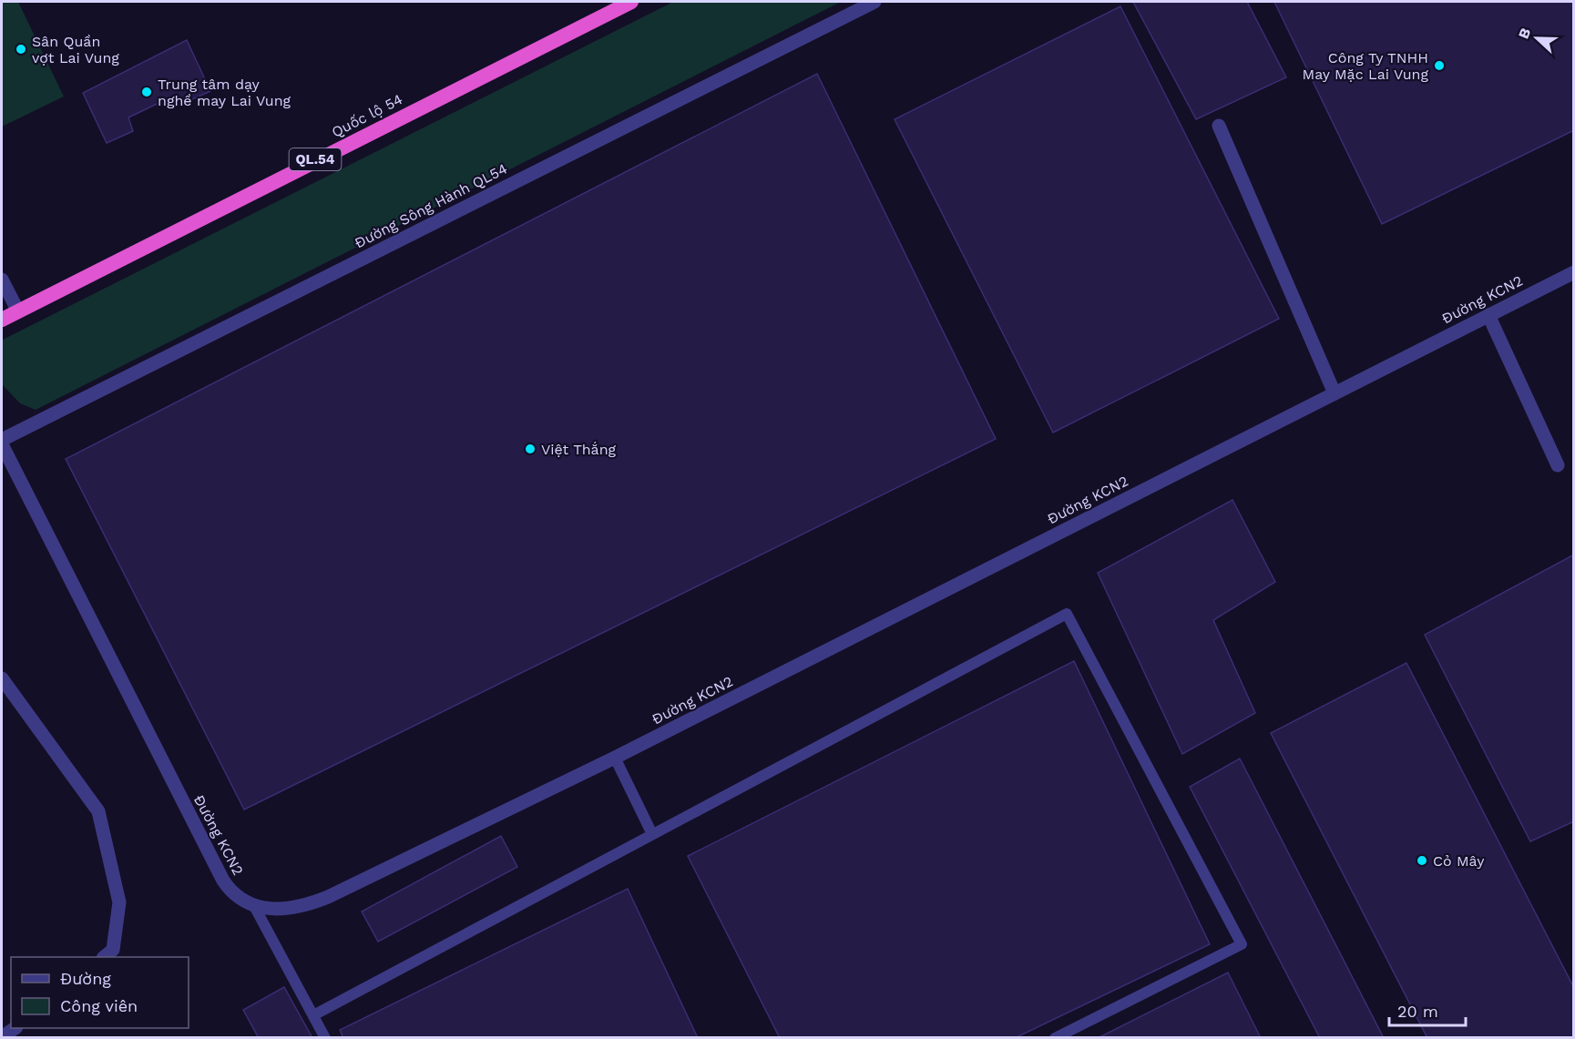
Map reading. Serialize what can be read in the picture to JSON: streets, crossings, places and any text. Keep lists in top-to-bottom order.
{
  "streets": {
    "highway": ["Quốc lộ 54", "QL.54"],
    "street": ["Đường Sông Hành QL54", "Đường KCN2"]
  },
  "crossings": [
    ["Đường Sông Hành QL54", "Đường KCN2"]
  ],
  "places": [
    "Sân Quần vợt Lai Vung",
    "Công Ty TNHH May Mặc Lai Vung",
    "Trung tâm dạy nghề may Lai Vung",
    "Việt Thắng",
    "Cỏ Mây"
  ],
  "legend": ["Đường", "Công viên"],
  "scale_bar": "20 m",
  "north": "left"
}
